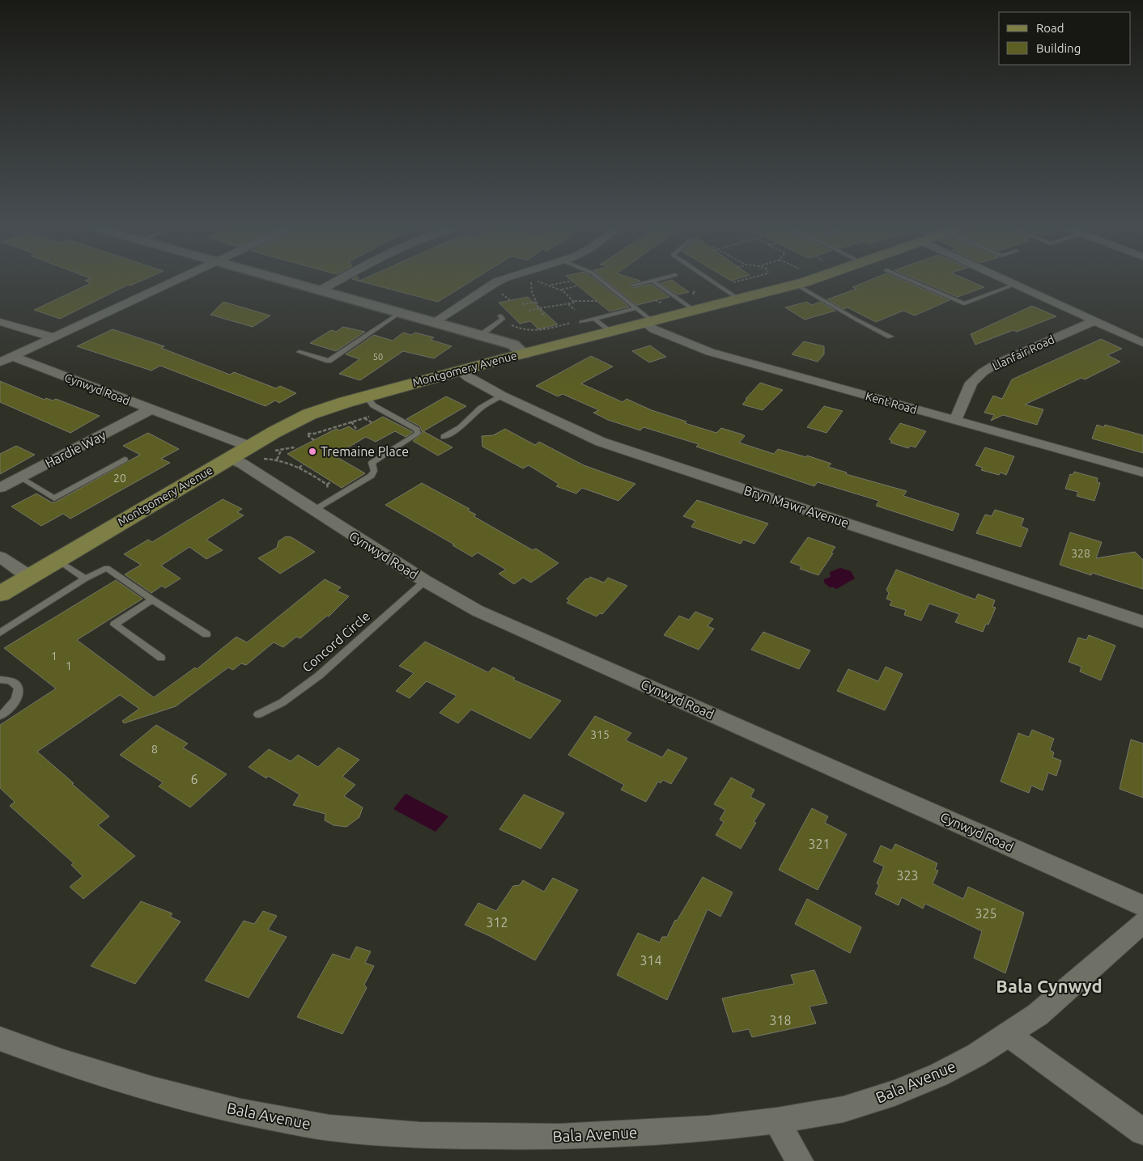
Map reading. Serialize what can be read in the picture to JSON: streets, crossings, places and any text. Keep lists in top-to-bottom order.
{
  "streets": {
    "main road": ["Montgomery Avenue"],
    "street": [
      "Llanfair Road",
      "Cynwyd Road",
      "Kent Road",
      "Hardie Way",
      "Bryn Mawr Avenue",
      "Bala Avenue"
    ],
    "lane": ["Concord Circle"]
  },
  "crossings": [
    ["Llanfair Road", "Kent Road"],
    ["Montgomery Avenue", "Cynwyd Road"],
    ["Montgomery Avenue", "Kent Road"],
    ["Montgomery Avenue", "Bryn Mawr Avenue"],
    ["Cynwyd Road", "Hardie Way"],
    ["Cynwyd Road", "Concord Circle"]
  ],
  "districts": ["Bala Cynwyd"],
  "places": ["Tremaine Place"],
  "house_numbers": [
    "50",
    "20",
    "328",
    "1",
    "1",
    "315",
    "8",
    "6",
    "321",
    "323",
    "325",
    "312",
    "314",
    "318"
  ],
  "legend": ["Road", "Building"]
}
